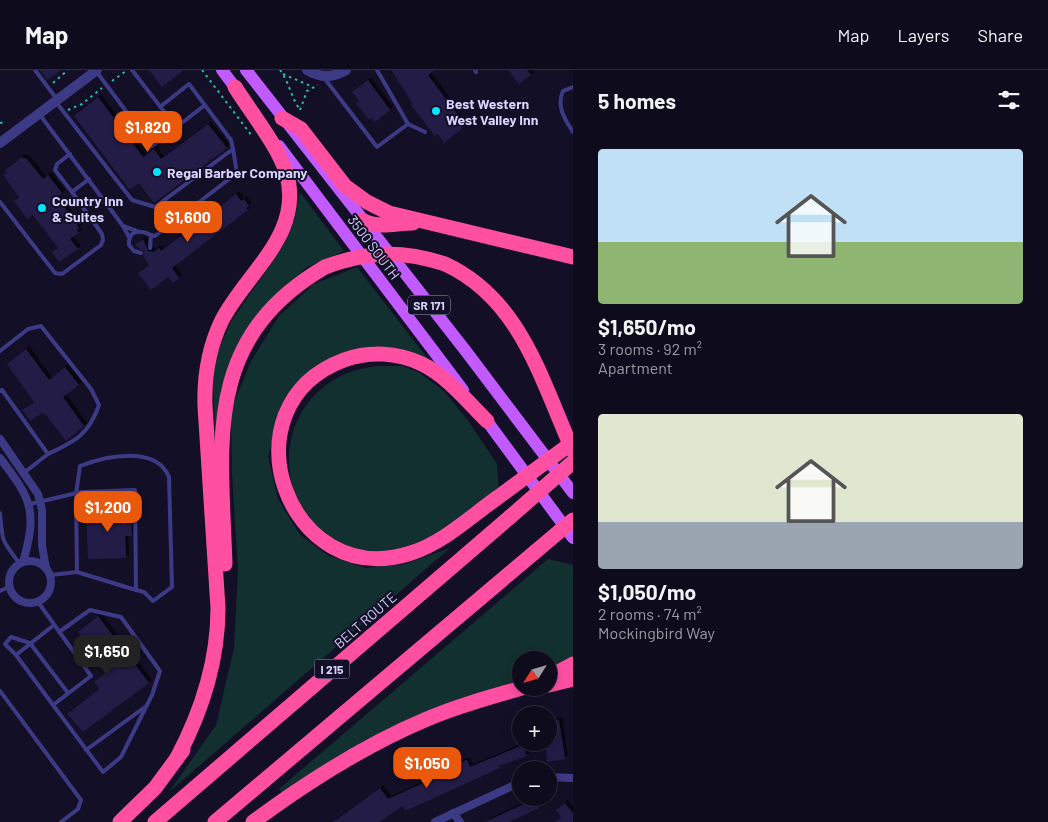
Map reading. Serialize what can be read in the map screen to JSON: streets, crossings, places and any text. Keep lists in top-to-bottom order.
{
  "streets": {
    "highway": ["BELT ROUTE", "I 215"],
    "main road": ["3500 SOUTH", "SR 171"]
  },
  "places": ["Best Western West Valley Inn", "Regal Barber Company", "Country Inn & Suites"],
  "north": "bottom left",
  "page": {
    "header": "Map",
    "nav": ["Map", "Layers", "Share"],
    "heading": "5 homes",
    "price": [
      "$1,820",
      "$1,600",
      "$1,200",
      "$1,650",
      "$1,050"
    ],
    "list": [
      {
        "name": "$1,650/mo",
        "note": "3 rooms · 92 m² · Apartment"
      },
      {
        "name": "$1,050/mo",
        "note": "2 rooms · 74 m² · Mockingbird Way"
      }
    ],
    "map_buttons": ["+", "−"]
  }
}
